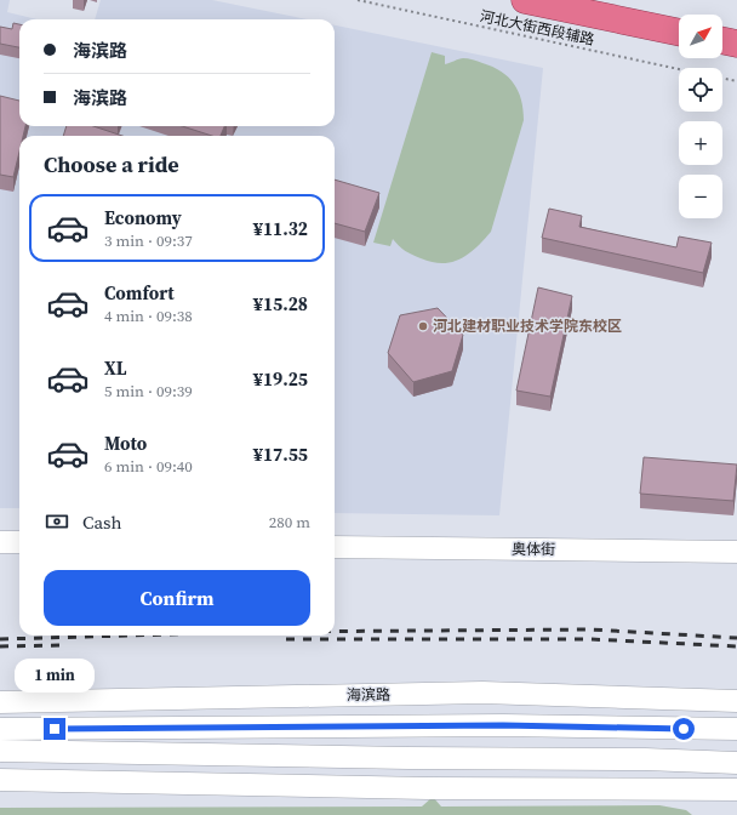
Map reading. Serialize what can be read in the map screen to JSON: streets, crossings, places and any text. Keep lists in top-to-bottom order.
{
  "streets": {
    "street": ["奥体街", "海滨路"],
    "path": ["河北大街西段辅路"]
  },
  "places": ["河北建材职业技术学院东校区"],
  "north": "top right",
  "page": {
    "map_buttons": ["+", "−"],
    "banner": ["海滨路", "海滨路"],
    "heading": "Choose a ride",
    "list": [
      {
        "name": "Economy",
        "note": "3 min · 09:37",
        "value": "¥11.32"
      },
      {
        "name": "Comfort",
        "note": "4 min · 09:38",
        "value": "¥15.28"
      },
      {
        "name": "XL",
        "note": "5 min · 09:39",
        "value": "¥19.25"
      },
      {
        "name": "Moto",
        "note": "6 min · 09:40",
        "value": "¥17.55"
      }
    ],
    "pay": ["Cash", "280 m"],
    "buttons": "Confirm",
    "bubble": "1 min"
  }
}
